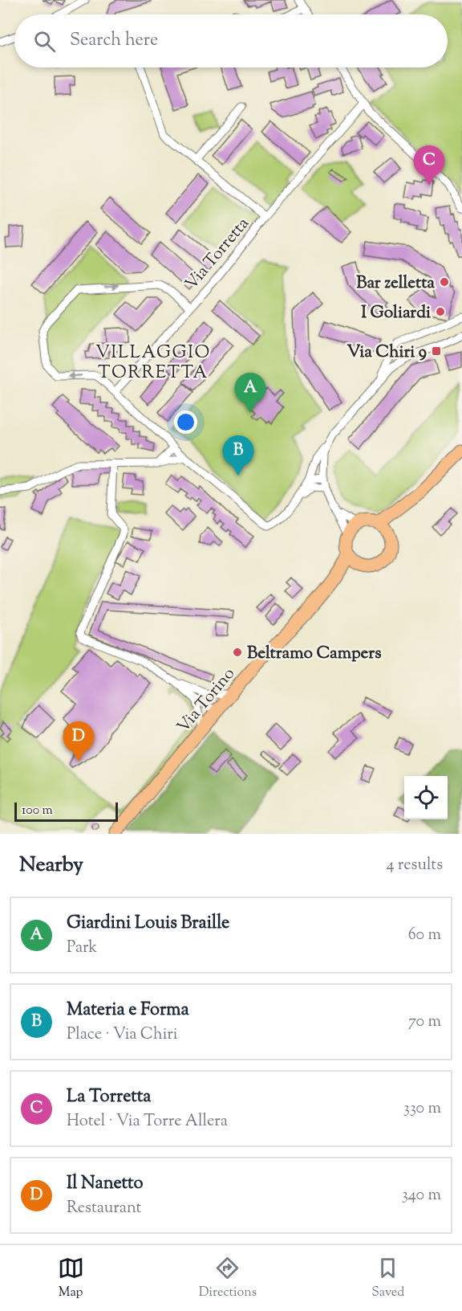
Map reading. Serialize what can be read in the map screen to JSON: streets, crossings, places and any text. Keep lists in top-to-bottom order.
{
  "streets": {
    "main road": ["Via Torino"],
    "street": ["Via Torretta"]
  },
  "districts": ["VILLAGGIO TORRETTA"],
  "places": {
    "other": ["Bar zelletta", "I Goliardi", "Beltramo Campers"],
    "transit": ["Via Chiri 9"]
  },
  "scale_bar": "100 m",
  "page": {
    "search": "Search here",
    "pins": [
      "C",
      "A",
      "B",
      "D"
    ],
    "scale": "100 m",
    "heading": ["Nearby", "4 results"],
    "list": [
      {
        "mark": "A",
        "name": "Giardini Louis Braille",
        "note": "Park",
        "value": "60 m"
      },
      {
        "mark": "B",
        "name": "Materia e Forma",
        "note": "Place · Via Chiri",
        "value": "70 m"
      },
      {
        "mark": "C",
        "name": "La Torretta",
        "note": "Hotel · Via Torre Allera",
        "value": "330 m"
      },
      {
        "mark": "D",
        "name": "Il Nanetto",
        "note": "Restaurant",
        "value": "340 m"
      }
    ],
    "nav": ["Map", "Directions", "Saved"]
  }
}
